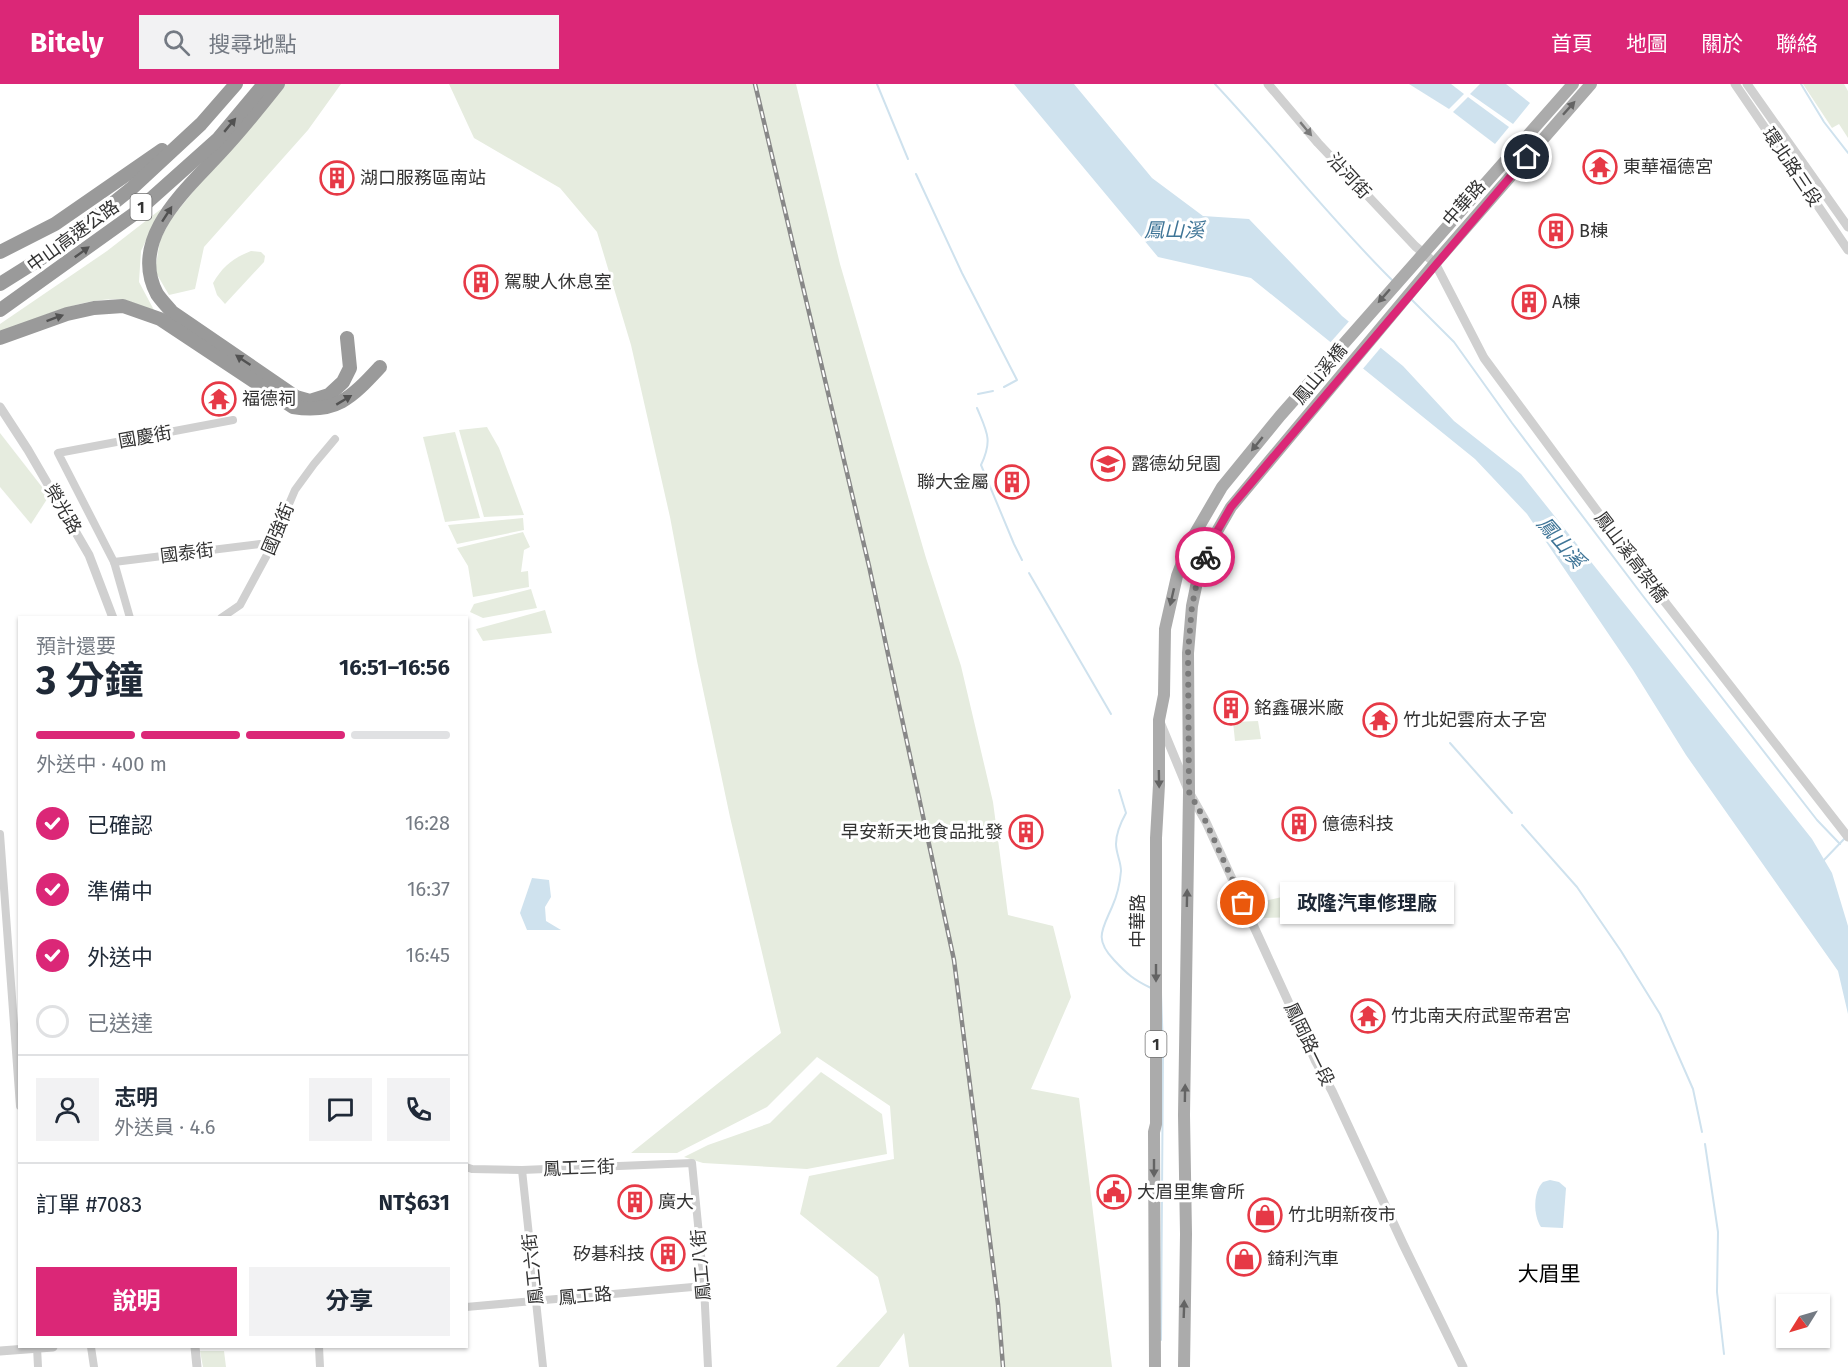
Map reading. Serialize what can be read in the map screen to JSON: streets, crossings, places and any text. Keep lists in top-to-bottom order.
{
  "streets": {
    "highway": ["1", "中山高速公路"],
    "main road": ["中華路", "鳳山溪橋"],
    "street": [
      "環北路三段",
      "沿河街",
      "國慶街",
      "榮光路",
      "國強街",
      "國泰街",
      "鳳山溪高架橋",
      "鳳岡路一段",
      "鳳工三街",
      "鳳工八街",
      "鳳工六街",
      "鳳工路"
    ]
  },
  "crossings": [
    ["沿河街", "中華路"],
    ["沿河街", "鳳山溪橋"],
    ["沿河街", "鳳山溪高架橋"],
    ["中華路", "鳳山溪橋"],
    ["中華路", "鳳山溪高架橋"],
    ["中華路", "鳳岡路一段"],
    ["1", "鳳山溪橋"],
    ["1", "鳳岡路一段"],
    ["鳳山溪橋", "鳳山溪高架橋"],
    ["鳳山溪橋", "鳳岡路一段"],
    ["國慶街", "榮光路"],
    ["榮光路", "國泰街"],
    ["鳳工三街", "鳳工八街"],
    ["鳳工三街", "鳳工六街"],
    ["鳳工八街", "鳳工路"],
    ["鳳工六街", "鳳工路"]
  ],
  "one_way": ["沿河街"],
  "districts": ["大眉里"],
  "water": ["鳳山溪"],
  "places": {
    "temple": [
      "東華福德宮",
      "福德祠",
      "竹北妃雲府太子宮",
      "竹北南天府武聖帝君宮"
    ],
    "building": [
      "湖口服務區南站",
      "B棟",
      "駕駛人休息室",
      "A棟",
      "聯大金屬",
      "銘鑫碾米廠",
      "億德科技",
      "早安新天地食品批發",
      "廣大",
      "矽碁科技"
    ],
    "school or university": ["露德幼兒園"],
    "other": ["政隆汽車修理廠"],
    "public building": ["大眉里集會所"],
    "shop": ["竹北明新夜市", "錡利汽車"]
  },
  "north": "bottom left",
  "page": {
    "header": "Bitely",
    "search": "搜尋地點",
    "nav": [
      "首頁",
      "地圖",
      "關於",
      "聯絡"
    ],
    "heading": ["3 分鐘", "預計還要", "16:51–16:56"],
    "panel": [
      "志明",
      "外送員 · 4.6",
      "訂單 #7083",
      "NT$631"
    ],
    "bar": "外送中 · 400 m",
    "list": [
      ["已確認", "16:28"],
      ["準備中", "16:37"],
      ["外送中", "16:45"],
      "已送達"
    ],
    "bubble": "政隆汽車修理廠",
    "buttons": ["說明", "分享"]
  }
}
